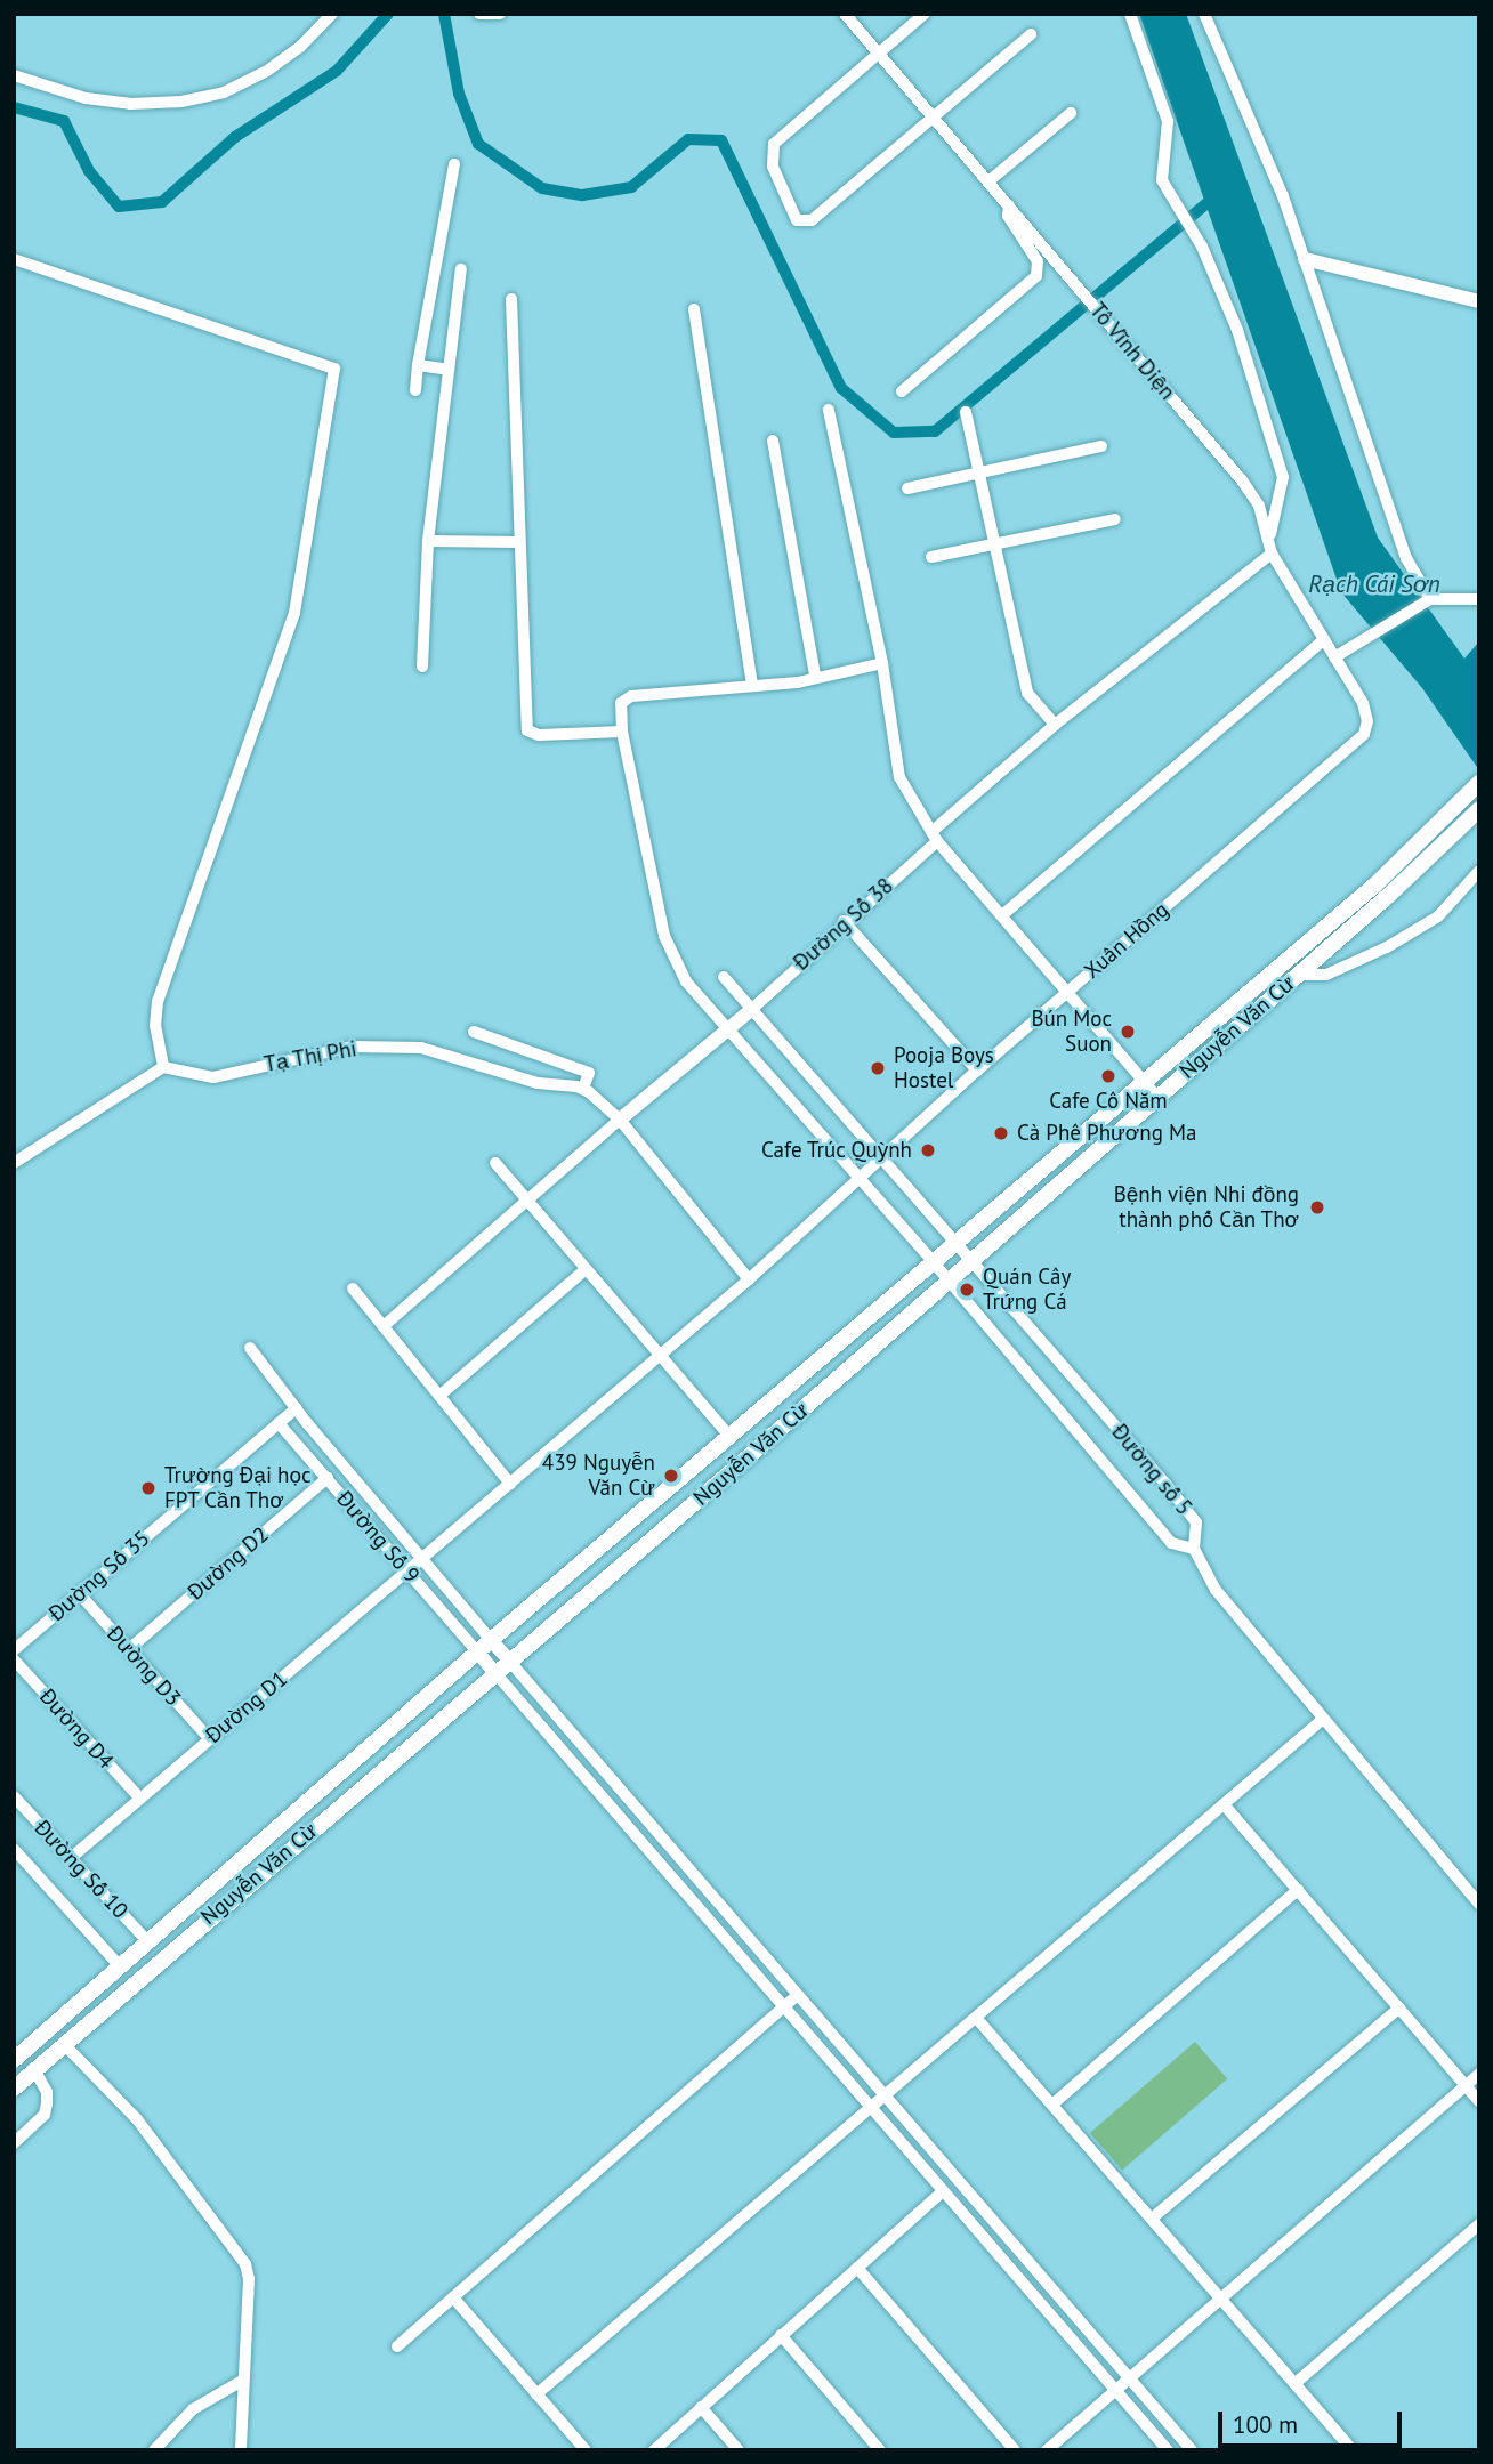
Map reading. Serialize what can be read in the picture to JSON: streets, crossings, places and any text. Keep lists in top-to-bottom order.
{
  "streets": {
    "main road": ["Nguyễn Văn Cừ"],
    "street": [
      "Tô Vĩnh Diện",
      "Đường Số 38",
      "Xuân Hồng",
      "Tạ Thị Phi",
      "Đường số 5",
      "Đường Số 9",
      "Đường D2",
      "Đường Số 35",
      "Đường D3",
      "Đường D1",
      "Đường D4",
      "Đường Số 10"
    ]
  },
  "crossings": [
    ["Tô Vĩnh Diện", "Đường Số 38"],
    ["Tô Vĩnh Diện", "Xuân Hồng"],
    ["Đường Số 38", "Đường số 5"],
    ["Xuân Hồng", "Đường số 5"],
    ["Xuân Hồng", "Đường D1"],
    ["Nguyễn Văn Cừ", "Đường số 5"],
    ["Nguyễn Văn Cừ", "Đường Số 9"],
    ["Nguyễn Văn Cừ", "Đường Số 10"],
    ["Đường Số 9", "Đường D2"],
    ["Đường Số 9", "Đường Số 35"],
    ["Đường Số 9", "Đường D1"],
    ["Đường D2", "Đường D3"],
    ["Đường Số 35", "Đường D3"],
    ["Đường D3", "Đường D1"],
    ["Đường D1", "Đường D4"],
    ["Đường D1", "Đường Số 10"]
  ],
  "water": ["Rạch Cái Sơn"],
  "places": [
    "Bún Moc Suon",
    "Pooja Boys Hostel",
    "Cafe Cô Năm",
    "Cà Phê Phương Ma",
    "Cafe Trúc Quỳnh",
    "Bệnh viện Nhi đồng thành phố Cần Thơ",
    "Quán Cây Trứng Cá",
    "439 Nguyễn Văn Cừ",
    "Trường Đại học FPT Cần Thơ"
  ],
  "scale_bar": "100 m"
}
